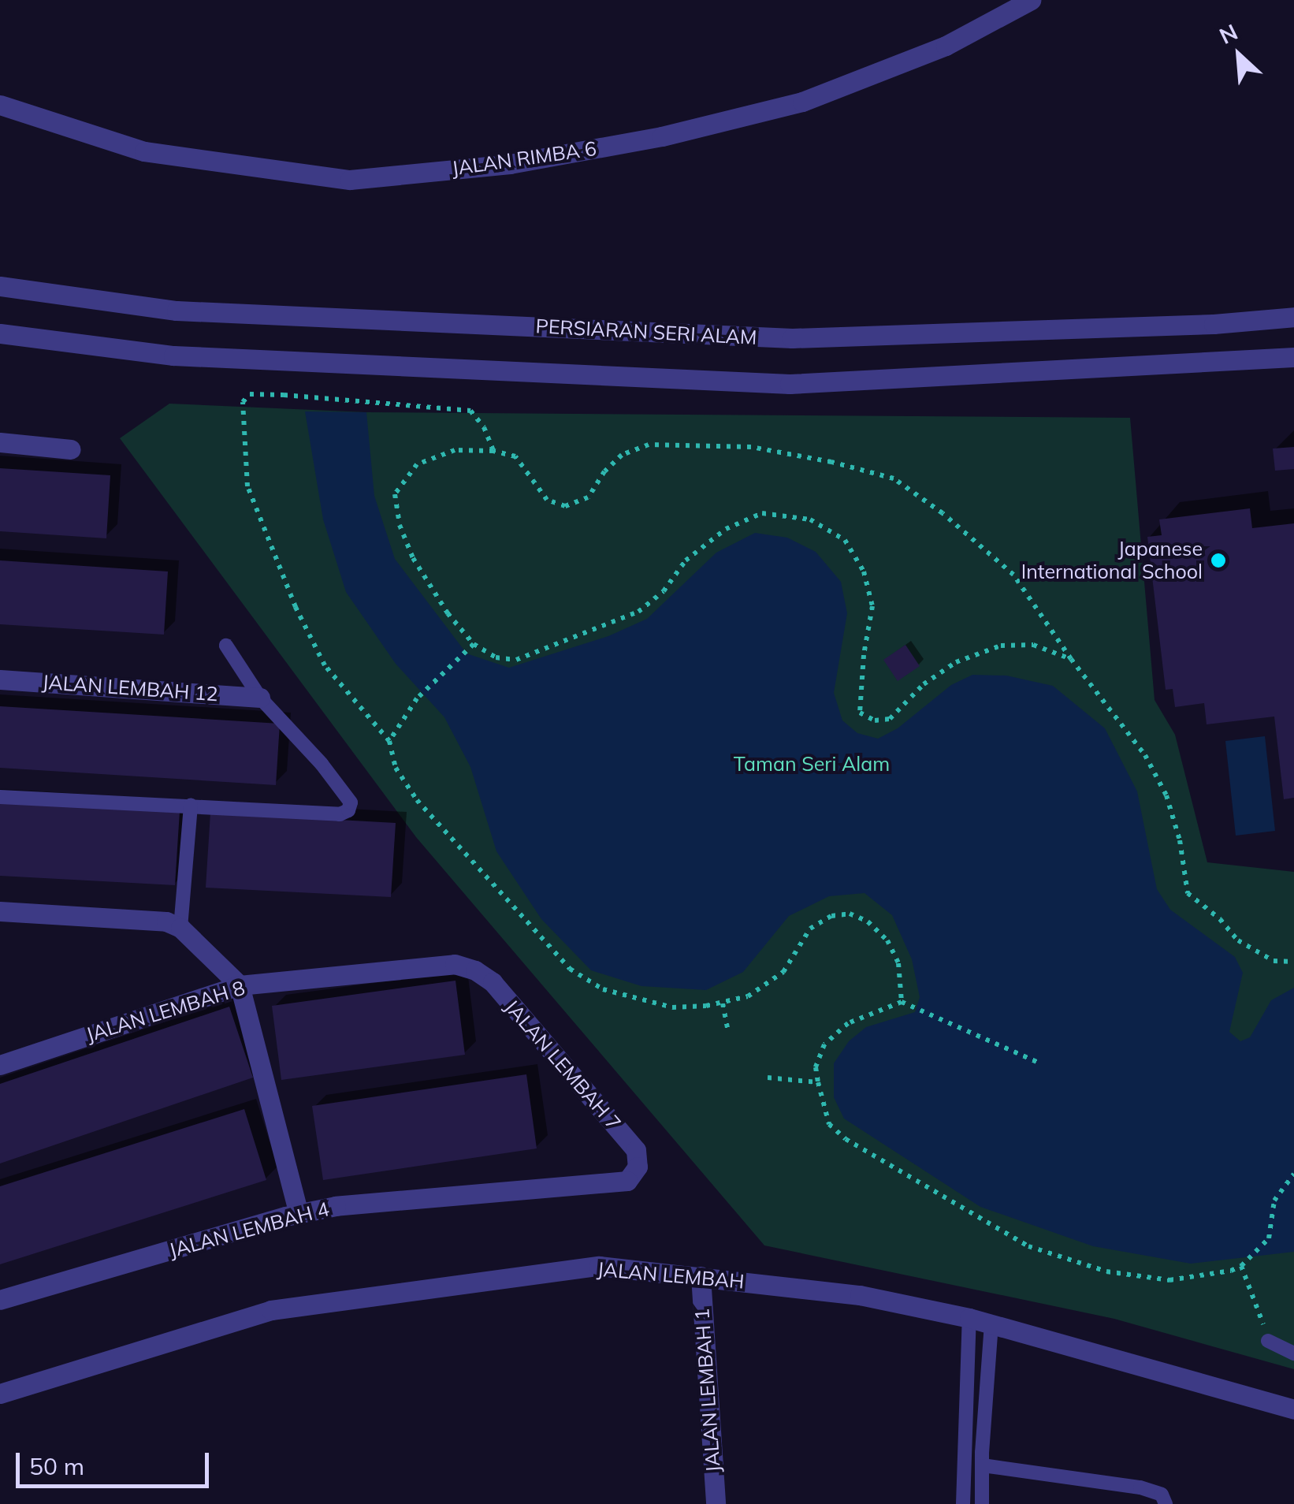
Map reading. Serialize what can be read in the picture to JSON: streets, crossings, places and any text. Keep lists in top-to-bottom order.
{
  "streets": {
    "street": [
      "JALAN RIMBA 6",
      "PERSIARAN SERI ALAM",
      "JALAN LEMBAH 12",
      "JALAN LEMBAH 8",
      "JALAN LEMBAH 7",
      "JALAN LEMBAH 4",
      "JALAN LEMBAH",
      "JALAN LEMBAH 1"
    ]
  },
  "crossings": [
    ["JALAN LEMBAH 8", "JALAN LEMBAH 7"],
    ["JALAN LEMBAH 7", "JALAN LEMBAH 4"],
    ["JALAN LEMBAH", "JALAN LEMBAH 1"]
  ],
  "parks": ["Taman Seri Alam"],
  "places": ["Japanese International School"],
  "scale_bar": "50 m",
  "north": "top left"
}
